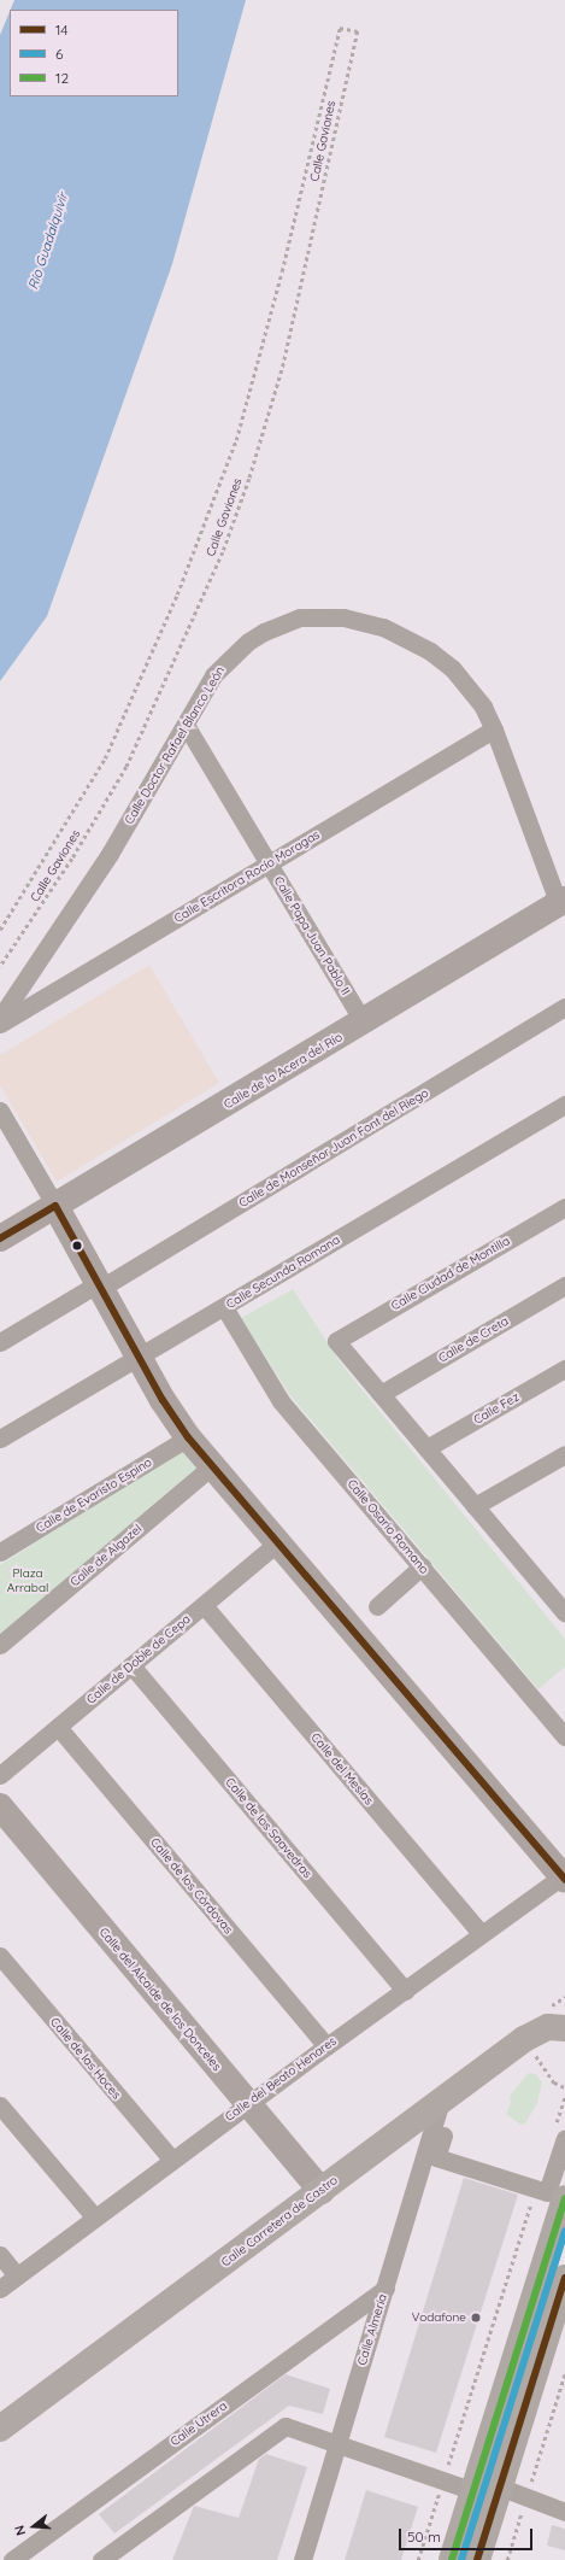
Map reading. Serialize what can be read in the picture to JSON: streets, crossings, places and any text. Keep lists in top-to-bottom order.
{
  "streets": {
    "main road": ["Calle Carretera de Castro"],
    "street": [
      "Calle Doctor Rafael Blanco León",
      "Calle Escritora Rocío Moragas",
      "Calle Papa Juan Pablo II",
      "Calle de la Acera del Río",
      "Calle de Monseñor Juan Font del Riego",
      "Calle Secunda Romana",
      "Calle Ciudad de Montilla",
      "Calle de Creta",
      "Calle Fez",
      "Calle de Evaristo Espino",
      "Calle Osario Romano",
      "Calle de Algazel",
      "Calle de Doble de Cepa",
      "Calle del Mesías",
      "Calle de los Saavedras",
      "Calle de los Córdovas",
      "Calle del Alcaide de los Donceles",
      "Calle de las Hoces",
      "Calle del Beato Henares",
      "Calle Almería",
      "Calle Utrera"
    ],
    "path": ["Calle Gaviones"]
  },
  "crossings": [
    ["Calle Doctor Rafael Blanco León", "Calle Escritora Rocío Moragas"],
    ["Calle Doctor Rafael Blanco León", "Calle Papa Juan Pablo II"],
    ["Calle Doctor Rafael Blanco León", "Calle de la Acera del Río"],
    ["Calle Escritora Rocío Moragas", "Calle Papa Juan Pablo II"],
    ["Calle Papa Juan Pablo II", "Calle de la Acera del Río"],
    ["Calle Secunda Romana", "Calle Osario Romano"],
    ["Calle Ciudad de Montilla", "Calle de Creta"],
    ["Calle de Doble de Cepa", "Calle del Mesías"],
    ["Calle de Doble de Cepa", "Calle de los Saavedras"],
    ["Calle de Doble de Cepa", "Calle de los Córdovas"],
    ["Calle del Mesías", "Calle del Beato Henares"],
    ["Calle de los Saavedras", "Calle del Beato Henares"],
    ["Calle de los Córdovas", "Calle del Beato Henares"],
    ["Calle del Alcaide de los Donceles", "Calle del Beato Henares"],
    ["Calle del Alcaide de los Donceles", "Calle Carretera de Castro"],
    ["Calle de las Hoces", "Calle del Beato Henares"],
    ["Calle Carretera de Castro", "Calle Almería"],
    ["Calle Almería", "Calle Utrera"]
  ],
  "water": ["Río Guadalquivir"],
  "parks": ["Plaza Arrabal"],
  "places": ["Vodafone"],
  "lines": ["transit line 14", "transit line 12", "transit line 6"],
  "legend": ["14", "6", "12"],
  "scale_bar": "50 m",
  "north": "left"
}
